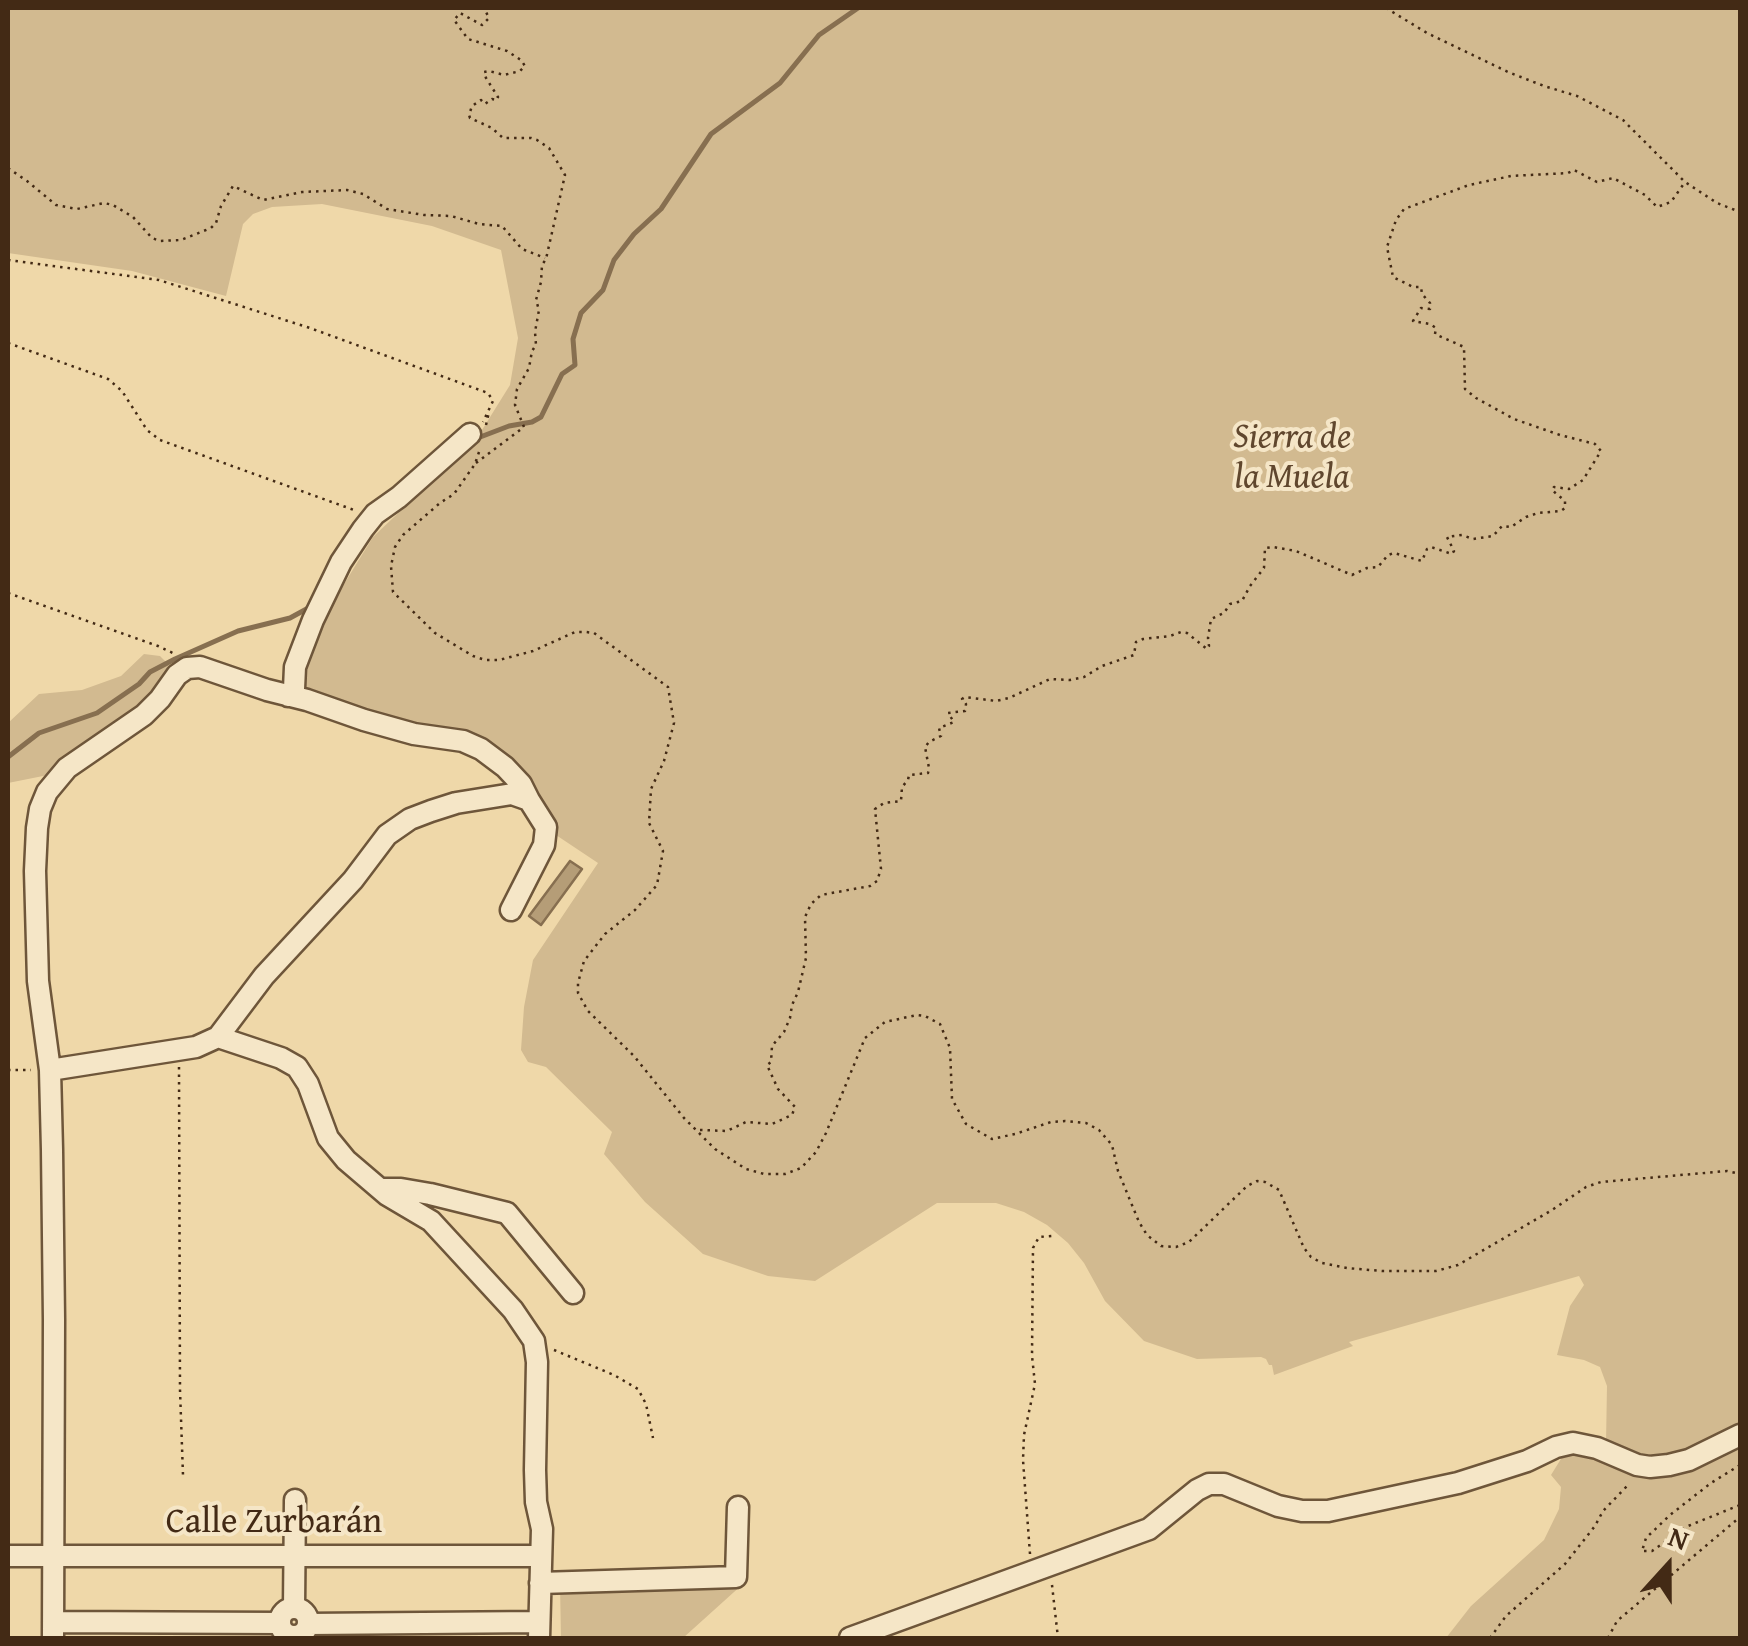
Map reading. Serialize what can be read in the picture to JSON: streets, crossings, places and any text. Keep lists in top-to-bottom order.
{
  "streets": {
    "street": ["Calle Zurbarán"]
  },
  "parks": ["Sierra de la Muela"],
  "north": "top"
}
